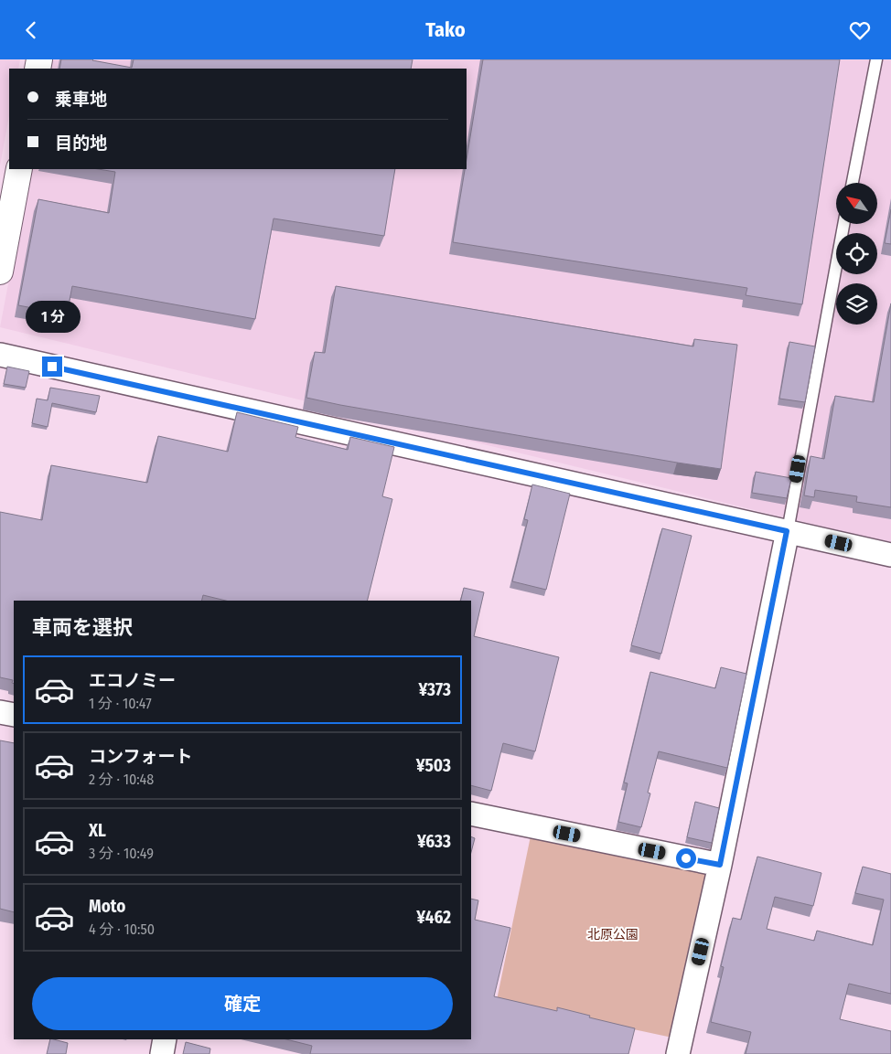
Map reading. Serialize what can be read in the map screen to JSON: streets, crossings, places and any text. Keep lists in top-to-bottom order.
{
  "parks": ["北原公園"],
  "north": "top left",
  "page": {
    "header": "Tako",
    "banner": ["乗車地", "目的地"],
    "bubble": "1 分",
    "heading": "車両を選択",
    "list": [
      {
        "name": "エコノミー",
        "note": "1 分 · 10:47",
        "value": "¥373"
      },
      {
        "name": "コンフォート",
        "note": "2 分 · 10:48",
        "value": "¥503"
      },
      {
        "name": "XL",
        "note": "3 分 · 10:49",
        "value": "¥633"
      },
      {
        "name": "Moto",
        "note": "4 分 · 10:50",
        "value": "¥462"
      }
    ],
    "buttons": "確定"
  }
}
